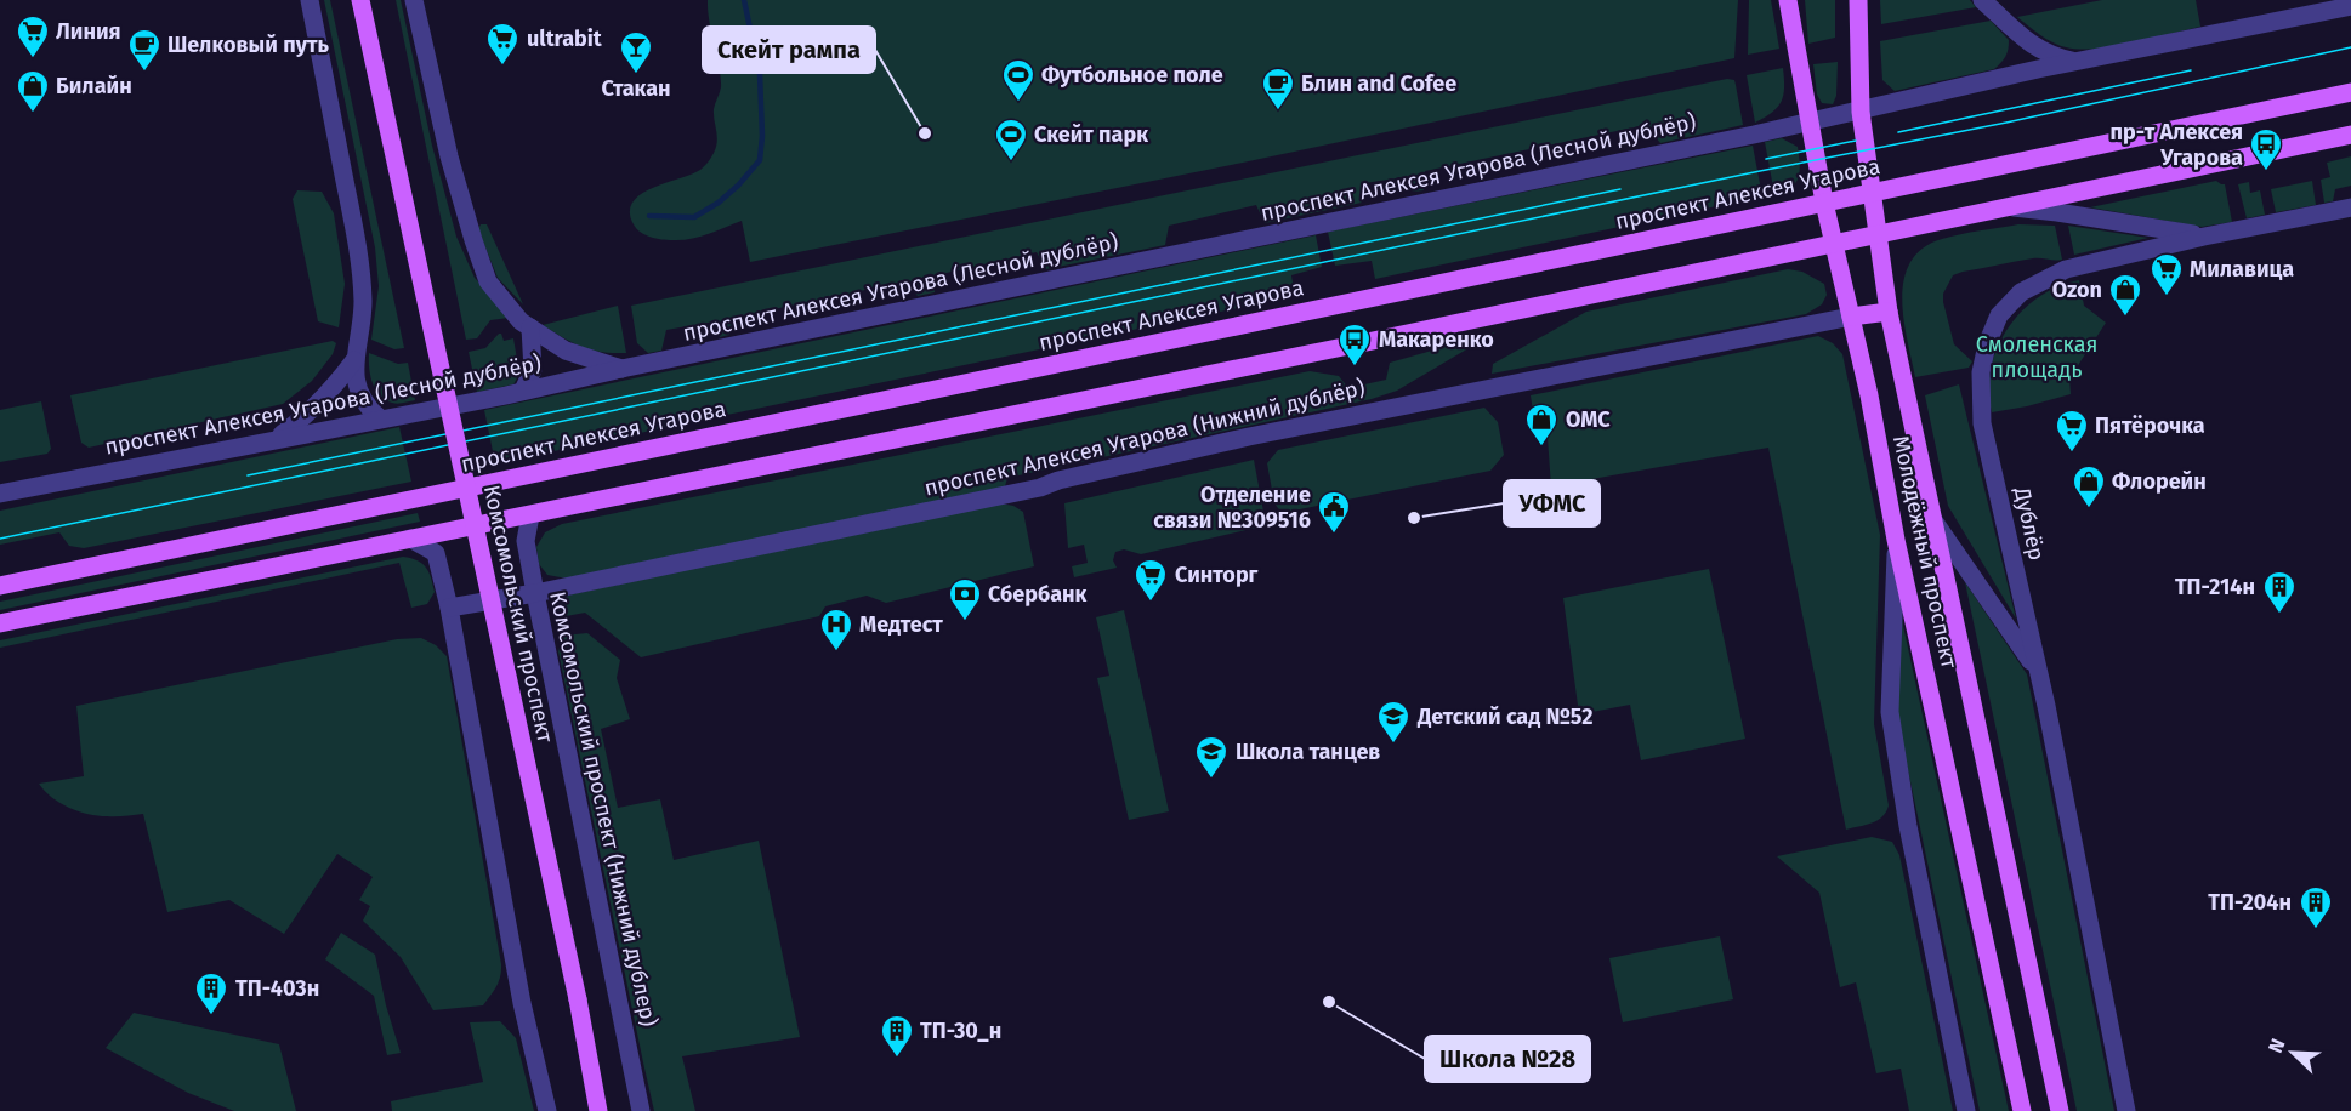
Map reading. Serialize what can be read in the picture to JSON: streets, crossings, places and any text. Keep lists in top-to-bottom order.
{
  "streets": {
    "main road": ["проспект Алексея Угарова", "Молодёжный проспект", "Комсомольский проспект"],
    "street": [
      "проспект Алексея Угарова (Лесной дублёр)",
      "проспект Алексея Угарова (Нижний дублёр)",
      "Дублёр",
      "Комсомольский проспект (Нижний дублер)"
    ]
  },
  "crossings": [
    ["проспект Алексея Угарова (Лесной дублёр)", "Молодёжный проспект"],
    ["проспект Алексея Угарова", "Молодёжный проспект"],
    ["проспект Алексея Угарова (Нижний дублёр)", "Молодёжный проспект"],
    ["проспект Алексея Угарова (Нижний дублёр)", "Комсомольский проспект (Нижний дублер)"],
    ["Дублёр", "Молодёжный проспект"]
  ],
  "parks": ["Смоленская площадь"],
  "places": {
    "supermarket": [
      "Линия",
      "ultrabit",
      "Милавица",
      "Пятёрочка",
      "Синторг"
    ],
    "cafe": ["Шелковый путь", "Блин and Cofee"],
    "bar": ["Стакан"],
    "sports": ["Футбольное поле", "Скейт парк"],
    "shop": [
      "Билайн",
      "Ozon",
      "ОМС",
      "Флорейн"
    ],
    "other": ["Скейт рампа", "УФМС", "Школа №28"],
    "bus stop": ["пр-т Алексея Угарова", "Макаренко"],
    "public building": ["Отделение связи №309516"],
    "building": [
      "ТП-214н",
      "ТП-204н",
      "ТП-403н",
      "ТП-30_н"
    ],
    "bank": ["Сбербанк"],
    "hospital": ["Медтест"],
    "school or university": ["Детский сад №52", "Школа танцев"]
  },
  "north": "top left"
}
